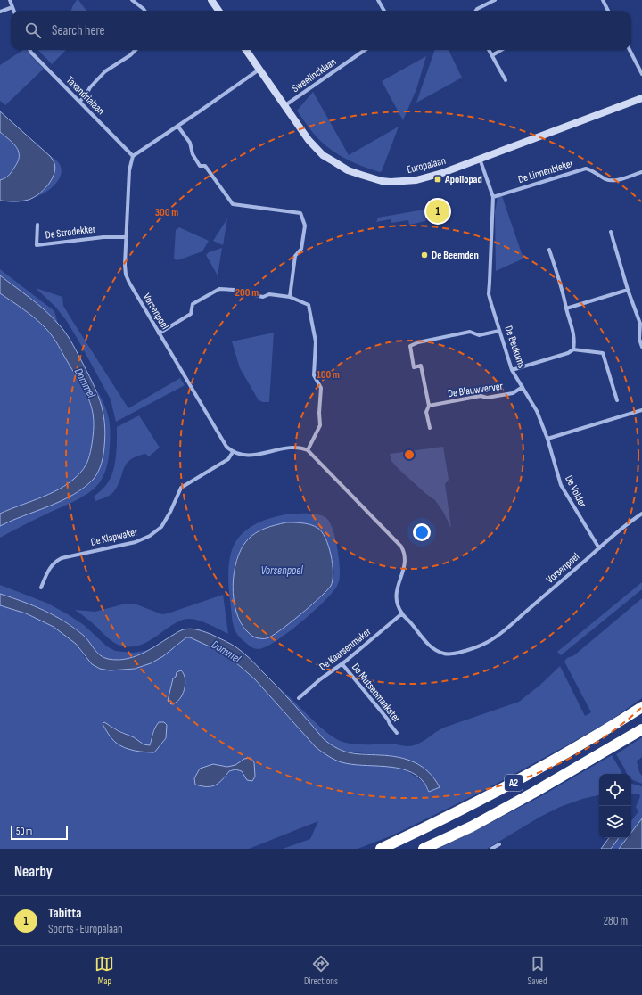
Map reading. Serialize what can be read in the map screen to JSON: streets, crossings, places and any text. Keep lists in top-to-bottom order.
{
  "streets": {
    "highway": ["A2"],
    "street": [
      "Sweelincklaan",
      "Taxandrialaan",
      "Europalaan",
      "De Linnenbleker",
      "De Strodekker",
      "Vorsenpoel",
      "De Beukums",
      "De Blauwverver",
      "De Volder",
      "De Klapwaker",
      "De Kaarsenmaker",
      "De Mutsenmaakster"
    ]
  },
  "crossings": [
    ["Sweelincklaan", "Europalaan"],
    ["Taxandrialaan", "Vorsenpoel"],
    ["Europalaan", "De Beukums"],
    ["De Linnenbleker", "De Beukums"],
    ["De Strodekker", "Vorsenpoel"],
    ["Vorsenpoel", "De Volder"],
    ["Vorsenpoel", "De Klapwaker"],
    ["Vorsenpoel", "De Kaarsenmaker"],
    ["De Beukums", "De Blauwverver"],
    ["De Beukums", "De Volder"],
    ["De Kaarsenmaker", "De Mutsenmaakster"]
  ],
  "water": ["Dommel", "Vorsenpoel"],
  "places": {
    "transit": ["Apollopad"],
    "other": ["De Beemden"]
  },
  "scale_bar": "50 m",
  "page": {
    "search": "Search here",
    "pins": "1",
    "scale": "50 m",
    "heading": "Nearby",
    "list": [
      {
        "mark": "1",
        "name": "Tabitta",
        "note": "Sports · Europalaan",
        "value": "280 m"
      }
    ],
    "nav": ["Map", "Directions", "Saved"]
  },
  "rings": ["300 m", "200 m", "100 m"]
}
